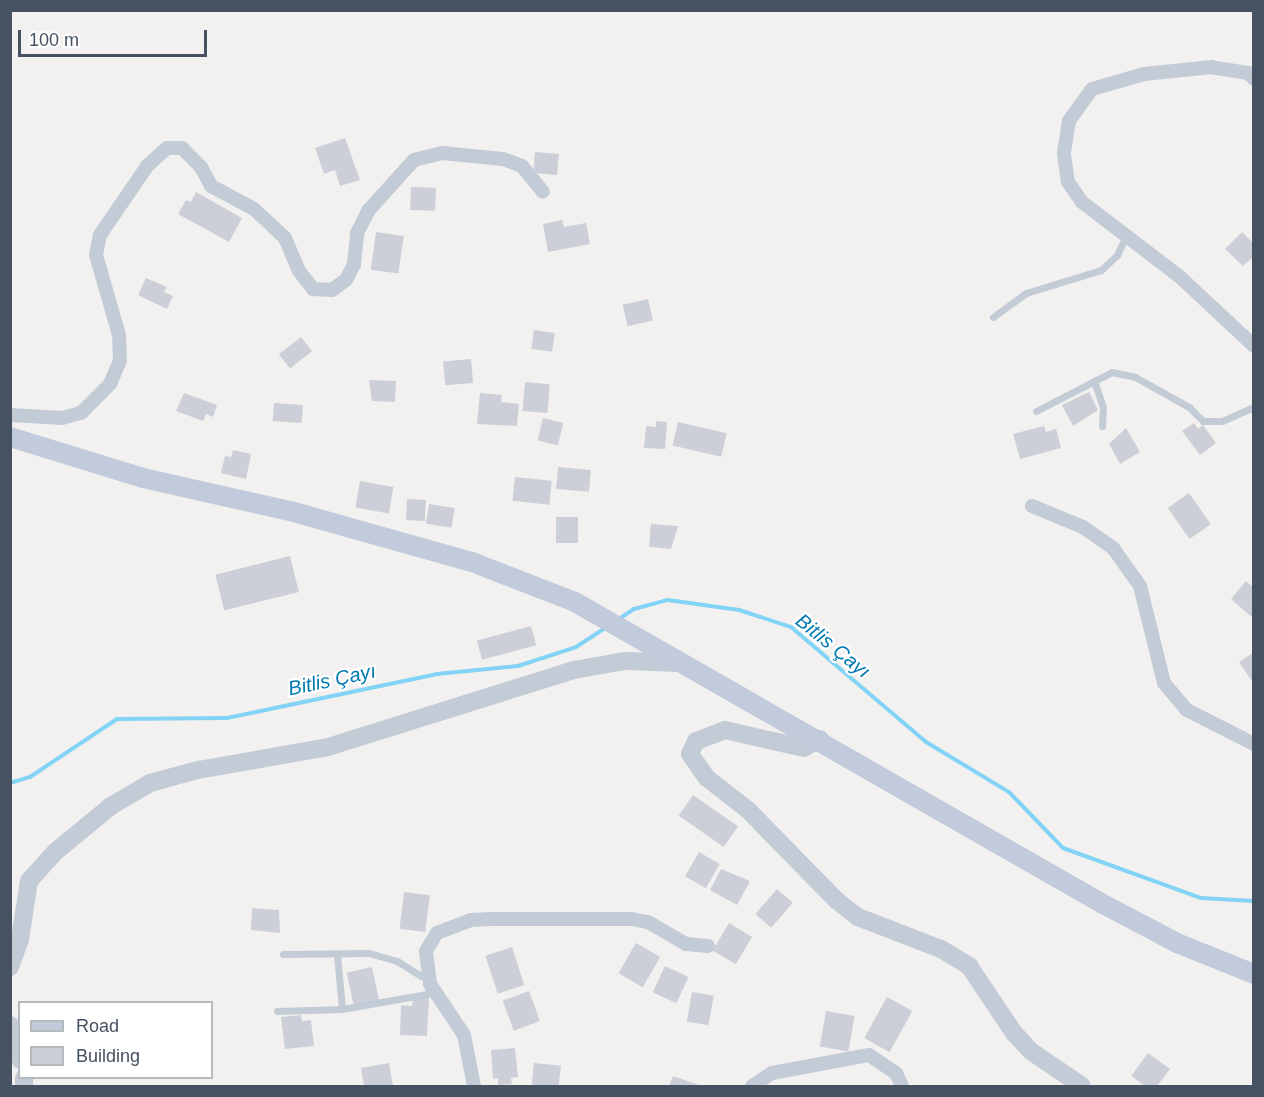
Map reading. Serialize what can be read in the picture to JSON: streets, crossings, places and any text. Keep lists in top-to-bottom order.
{
  "water": ["Bitlis Çayı"],
  "legend": ["Road", "Building"],
  "scale_bar": "100 m"
}
